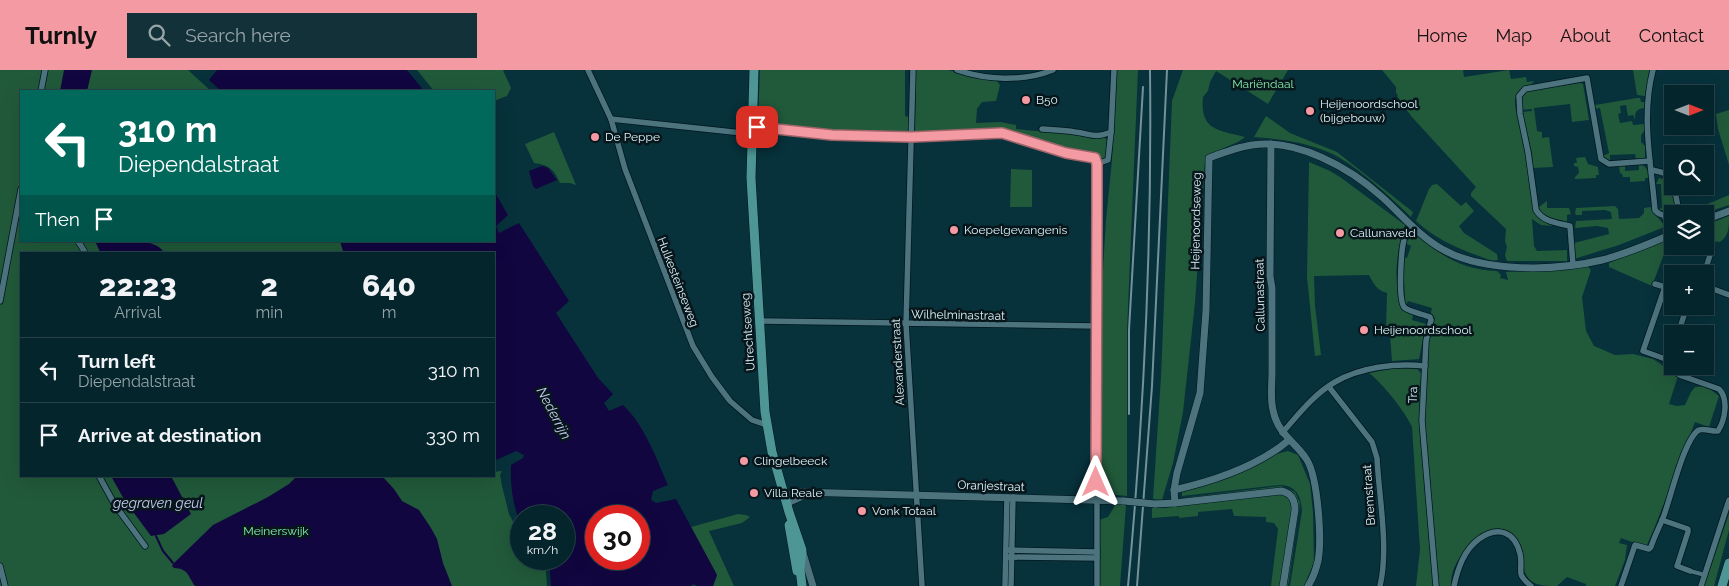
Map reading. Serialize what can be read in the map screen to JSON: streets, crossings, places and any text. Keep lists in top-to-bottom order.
{
  "streets": {
    "main road": ["Utrechtseweg"],
    "street": [
      "Heijenoordseweg",
      "Hulkesteinseweg",
      "Callunastraat",
      "Wilhelminastraat",
      "Alexanderstraat",
      "Tra",
      "Oranjestraat",
      "Bremstraat"
    ]
  },
  "crossings": [
    ["Heijenoordseweg", "Callunastraat"],
    ["Heijenoordseweg", "Tra"],
    ["Heijenoordseweg", "Oranjestraat"],
    ["Hulkesteinseweg", "Utrechtseweg"],
    ["Wilhelminastraat", "Utrechtseweg"],
    ["Wilhelminastraat", "Alexanderstraat"],
    ["Utrechtseweg", "Oranjestraat"],
    ["Alexanderstraat", "Oranjestraat"]
  ],
  "water": ["Nederrijn", "gegraven geul"],
  "parks": ["Mariëndaal", "Meinerswijk"],
  "places": [
    "B50",
    "Heijenoordschool (bijgebouw)",
    "De Peppe",
    "Koepelgevangenis",
    "Callunaveld",
    "Heijenoordschool",
    "Clingelbeeck",
    "Villa Reale",
    "Vonk Totaal"
  ],
  "north": "right",
  "page": {
    "header": "Turnly",
    "search": "Search here",
    "nav": [
      "Home",
      "Map",
      "About",
      "Contact"
    ],
    "map_buttons": ["+", "−"],
    "turn": ["310 m", "Diependalstraat"],
    "then": "Then",
    "eta": [
      "22:23",
      "Arrival",
      "2",
      "min",
      "640",
      "m"
    ],
    "list": [
      {
        "name": "Turn left",
        "note": "Diependalstraat",
        "value": "310 m"
      },
      {
        "name": "Arrive at destination",
        "value": "330 m"
      }
    ],
    "speed": "28 km/h",
    "limit": "30"
  }
}
